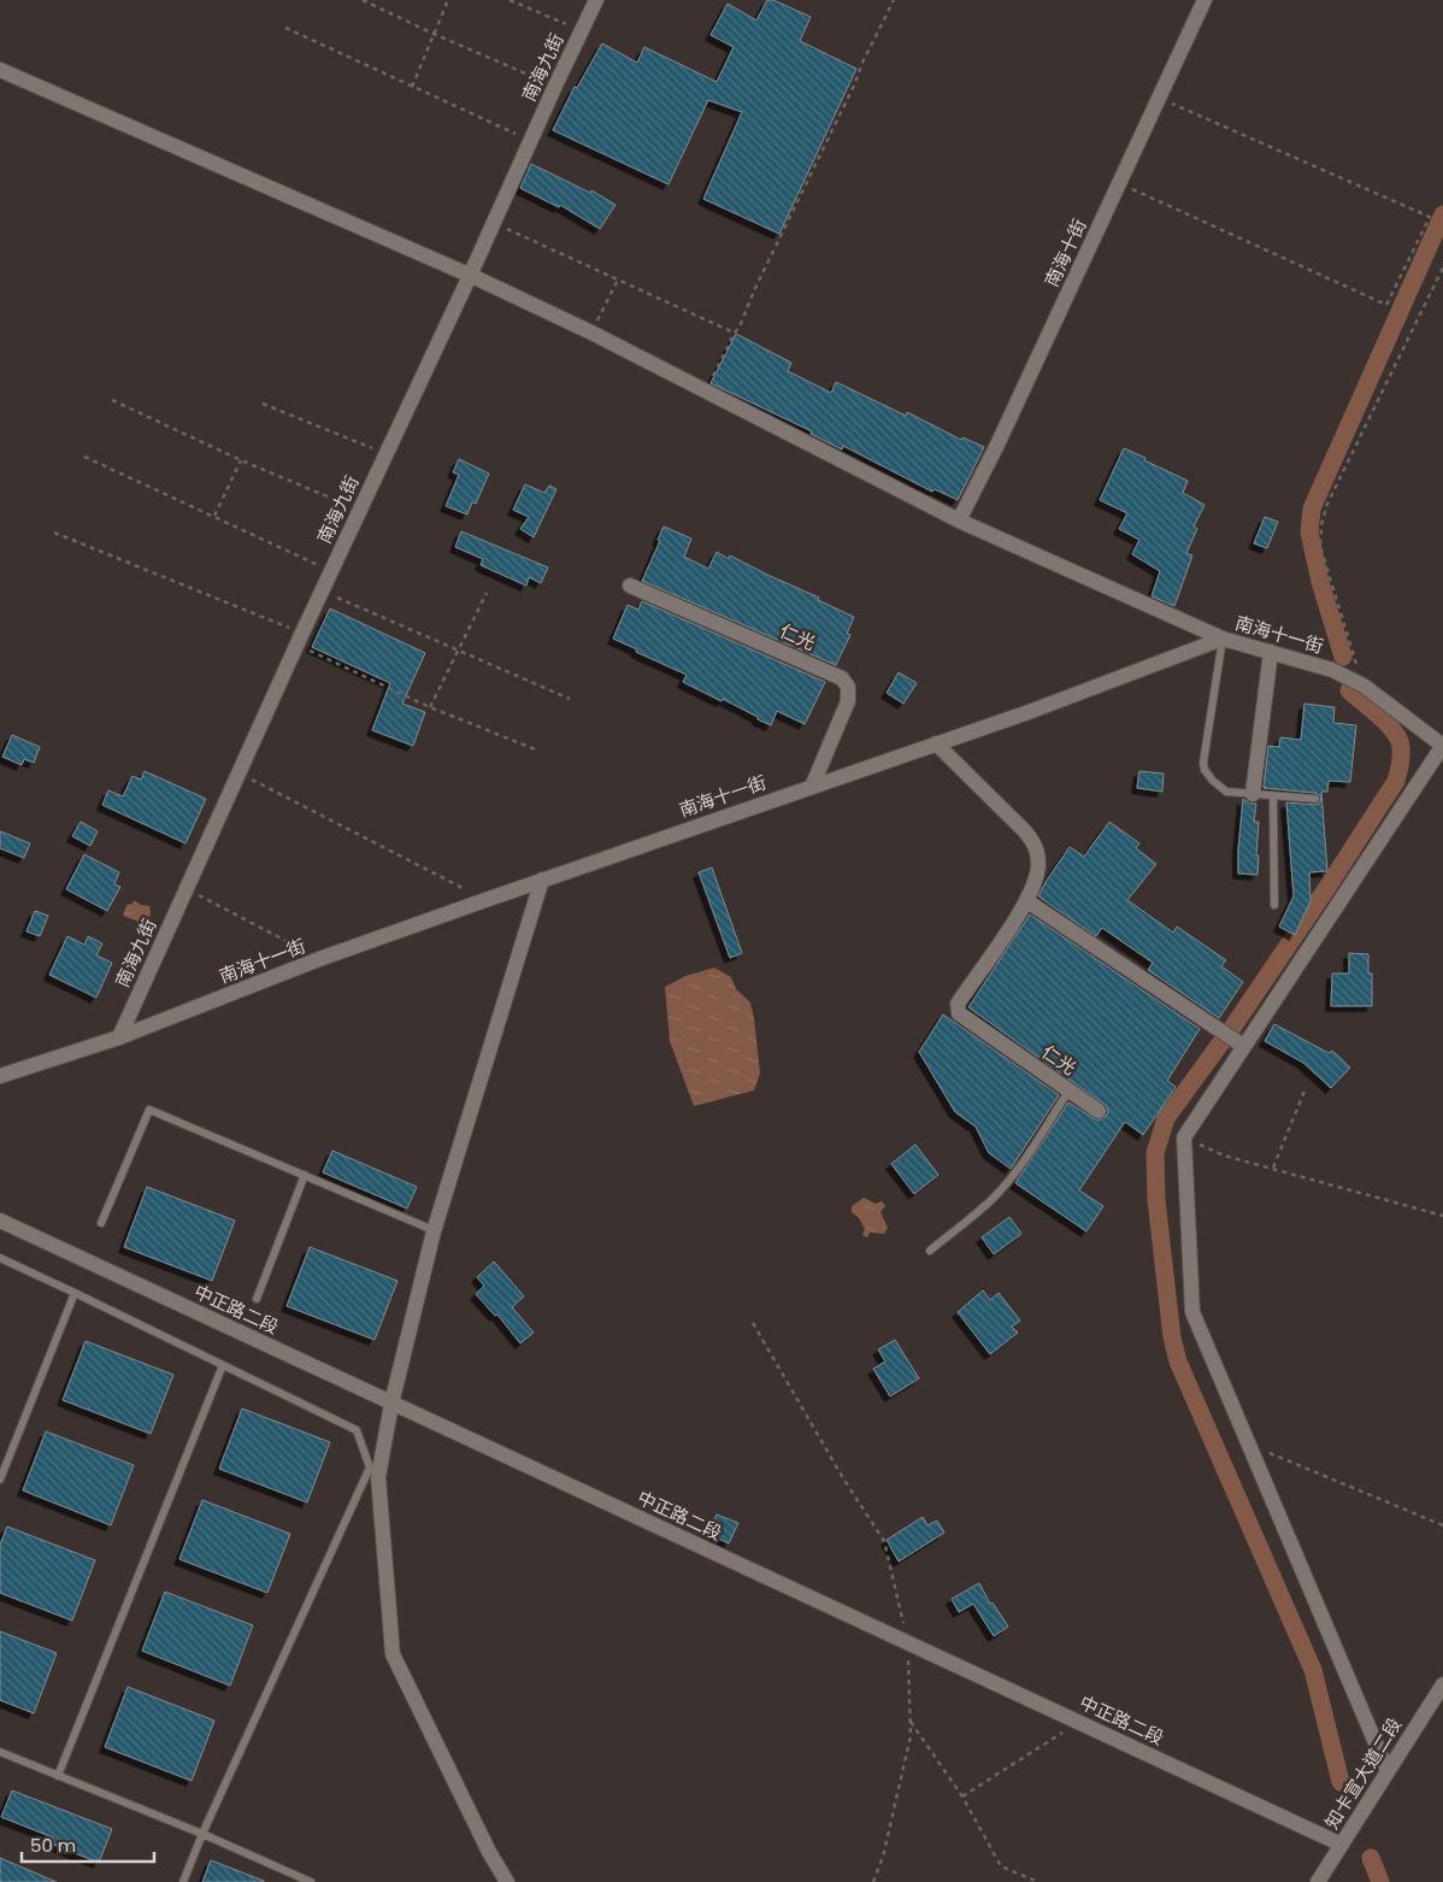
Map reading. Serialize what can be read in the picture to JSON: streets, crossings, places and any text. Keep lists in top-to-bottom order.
{
  "streets": {
    "street": [
      "南海九街",
      "南海十街",
      "南海十一街",
      "仁光",
      "中正路二段",
      "知卡宣大道二段"
    ]
  },
  "crossings": [
    ["南海九街", "南海十一街"],
    ["南海十一街", "仁光"],
    ["中正路二段", "知卡宣大道二段"]
  ],
  "scale_bar": "50 m"
}
